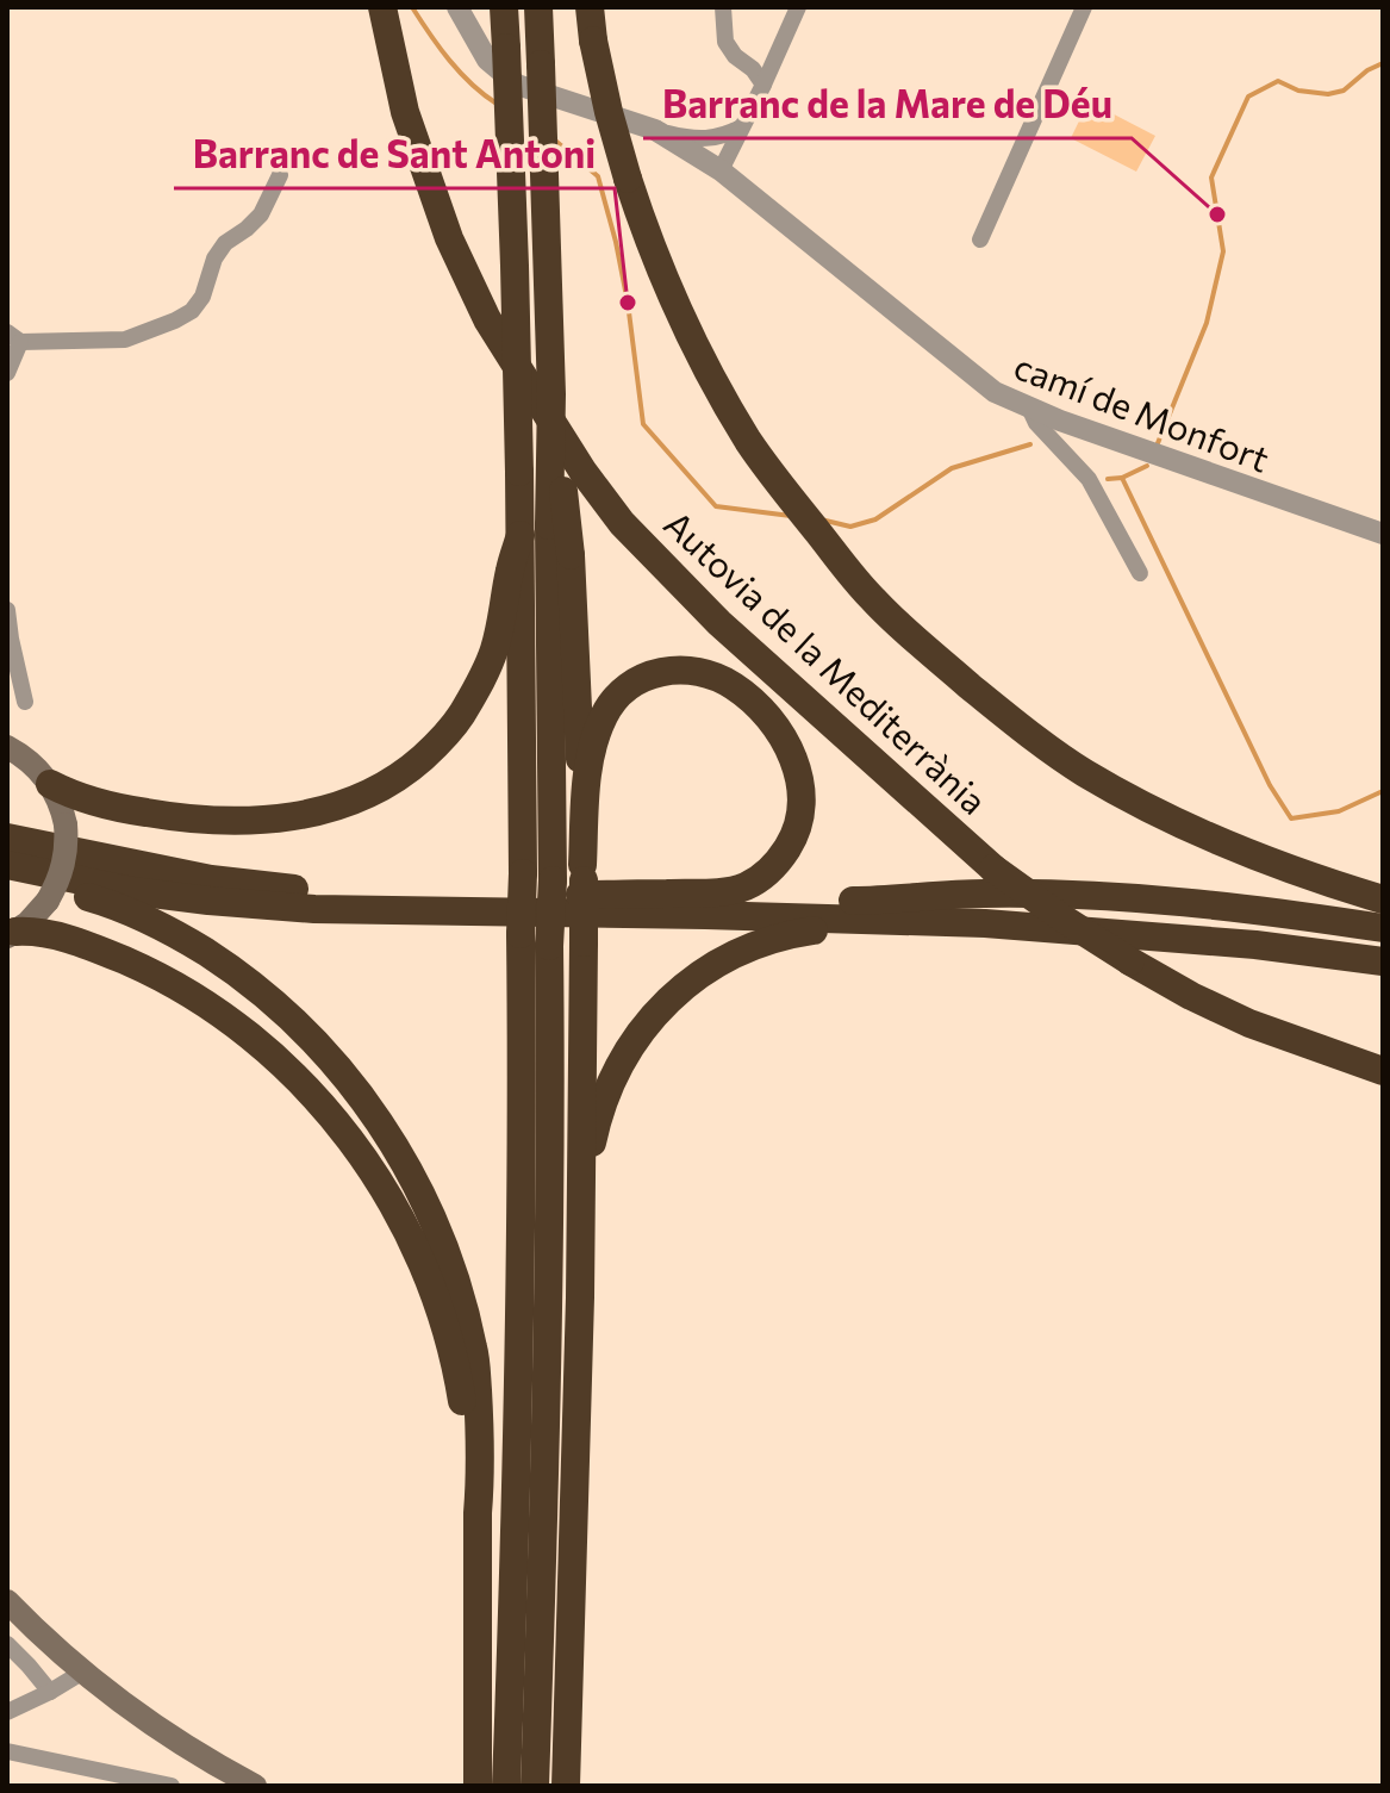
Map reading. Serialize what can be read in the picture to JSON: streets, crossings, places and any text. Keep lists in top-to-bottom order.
{
  "streets": {
    "highway": ["Autovia de la Mediterrània"],
    "street": ["camí de Monfort"]
  },
  "places": ["Barranc de la Mare de Déu", "Barranc de Sant Antoni"]
}
